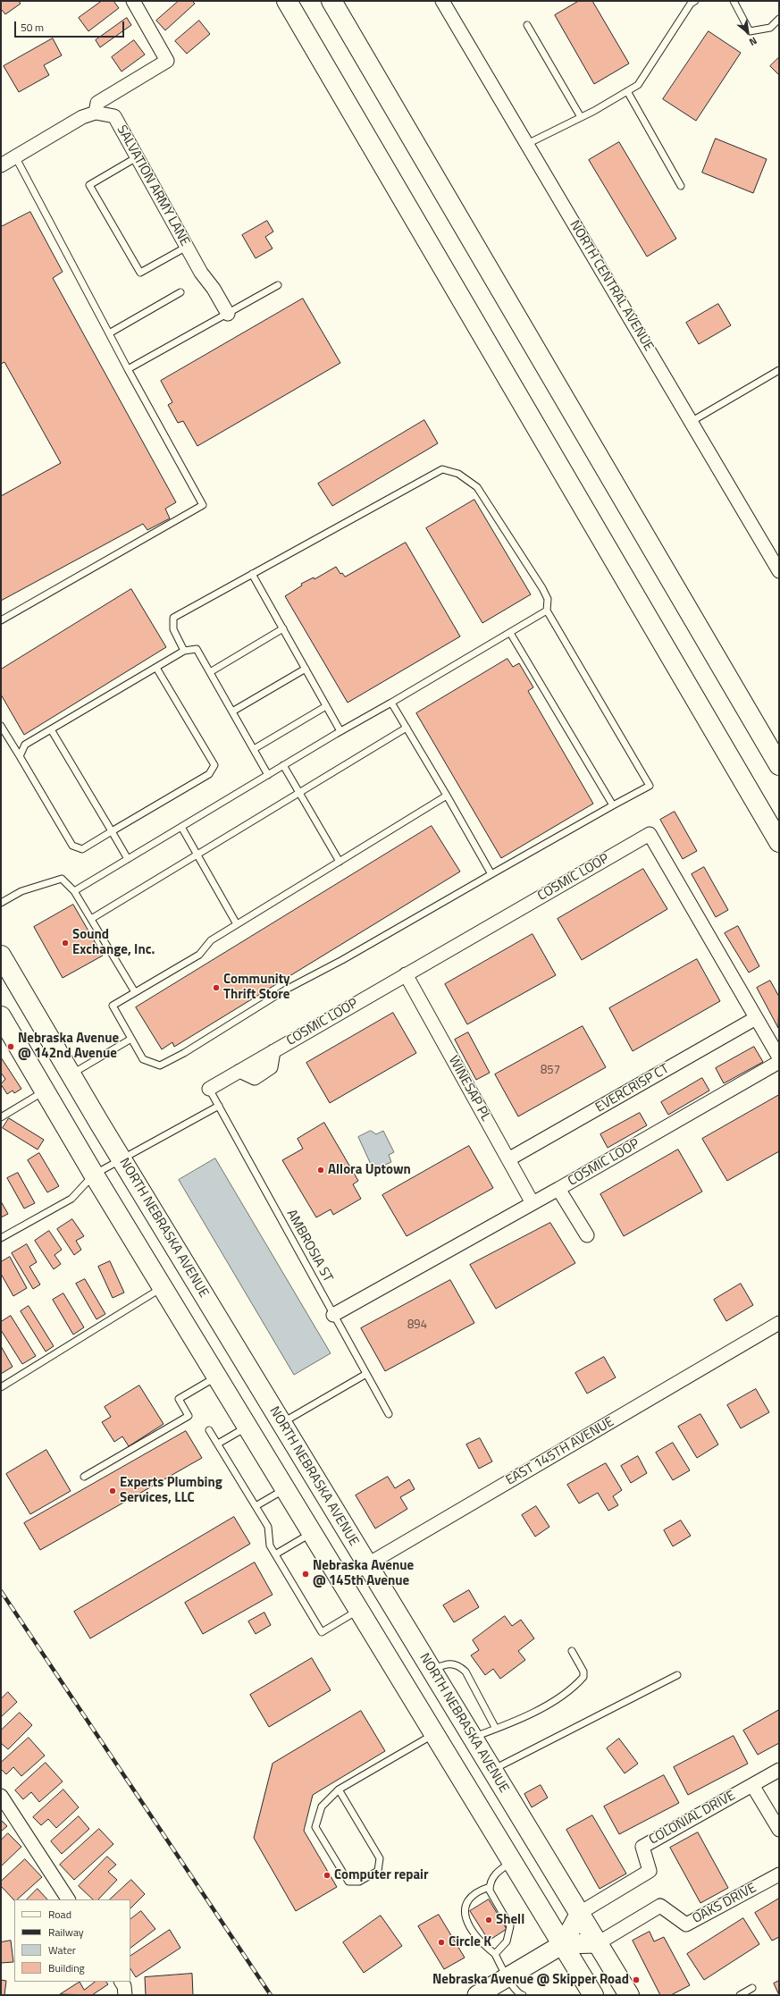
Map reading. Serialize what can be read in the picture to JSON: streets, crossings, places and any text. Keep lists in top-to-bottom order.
{
  "streets": {
    "main road": ["NORTH NEBRASKA AVENUE"],
    "street": [
      "SALVATION ARMY LANE",
      "NORTH CENTRAL AVENUE",
      "COSMIC LOOP",
      "WINESAP PL",
      "EVERCRISP CT",
      "EAST 145TH AVENUE",
      "COLONIAL DRIVE",
      "OAKS DRIVE"
    ],
    "lane": ["AMBROSIA ST"]
  },
  "crossings": [
    ["COSMIC LOOP", "WINESAP PL"],
    ["COSMIC LOOP", "EVERCRISP CT"],
    ["COSMIC LOOP", "AMBROSIA ST"],
    ["WINESAP PL", "EVERCRISP CT"],
    ["NORTH NEBRASKA AVENUE", "EAST 145TH AVENUE"],
    ["NORTH NEBRASKA AVENUE", "COLONIAL DRIVE"],
    ["NORTH NEBRASKA AVENUE", "OAKS DRIVE"]
  ],
  "places": [
    "Sound Exchange, Inc.",
    "Community Thrift Store",
    "Nebraska Avenue @ 142nd Avenue",
    "Allora Uptown",
    "Experts Plumbing Services, LLC",
    "Nebraska Avenue @ 145th Avenue",
    "Computer repair",
    "Shell",
    "Circle K",
    "Nebraska Avenue @ Skipper Road"
  ],
  "house_numbers": ["857", "894"],
  "legend": [
    "Road",
    "Railway",
    "Water",
    "Building"
  ],
  "scale_bar": "50 m",
  "north": "bottom right"
}
